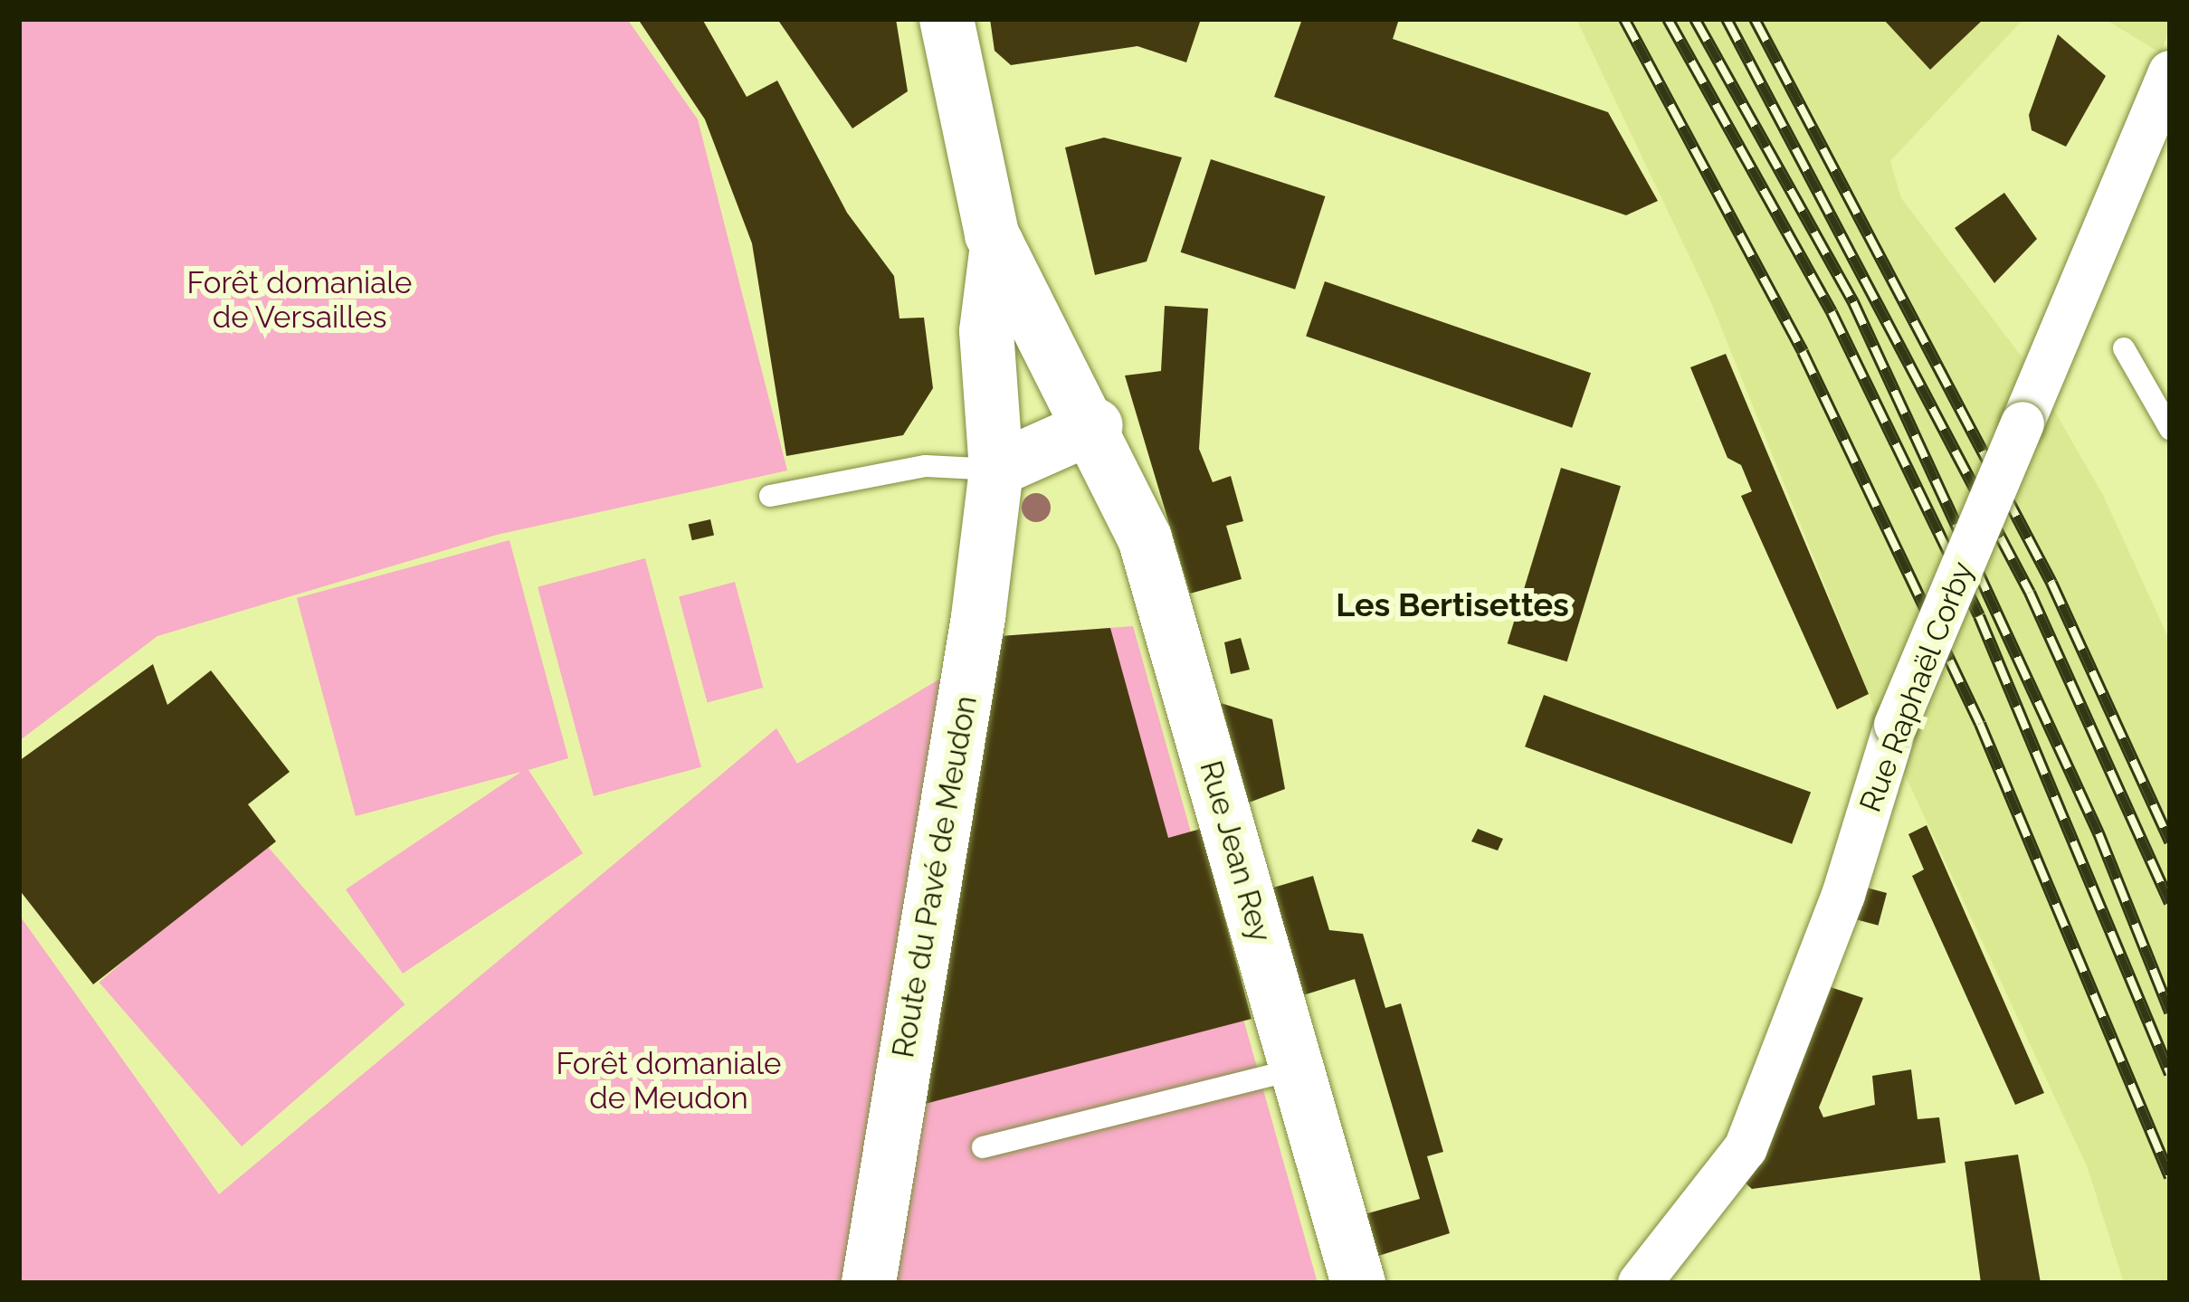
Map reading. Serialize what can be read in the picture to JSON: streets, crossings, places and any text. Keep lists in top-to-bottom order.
{
  "streets": {
    "street": ["Rue Raphaël Corby", "Rue Jean Rey", "Route du Pavé de Meudon"]
  },
  "crossings": [
    ["Rue Jean Rey", "Route du Pavé de Meudon"]
  ],
  "districts": ["Les Bertisettes"],
  "parks": ["Forêt domaniale de Versailles", "Forêt domaniale de Meudon"]
}
